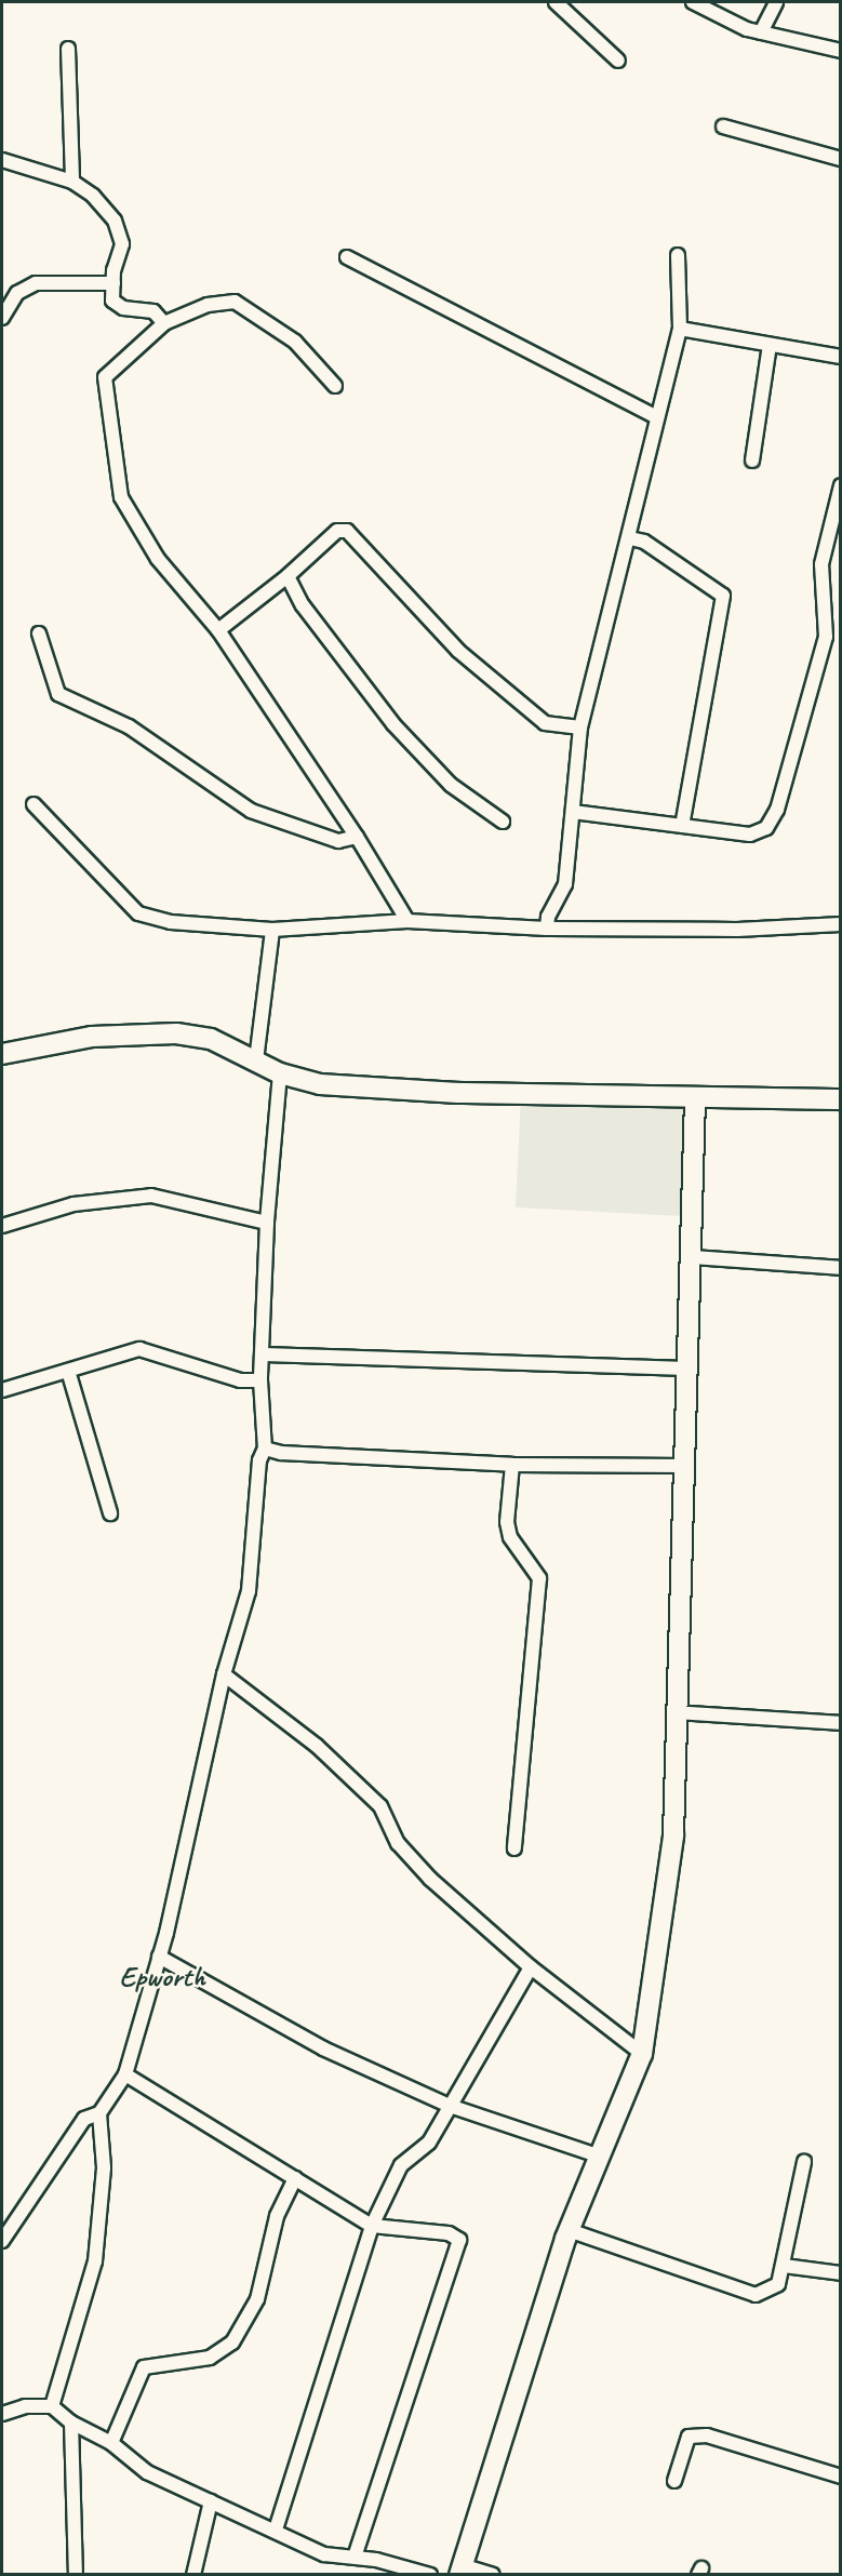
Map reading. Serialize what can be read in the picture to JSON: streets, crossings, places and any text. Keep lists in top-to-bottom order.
{
  "districts": ["Epworth"]
}
